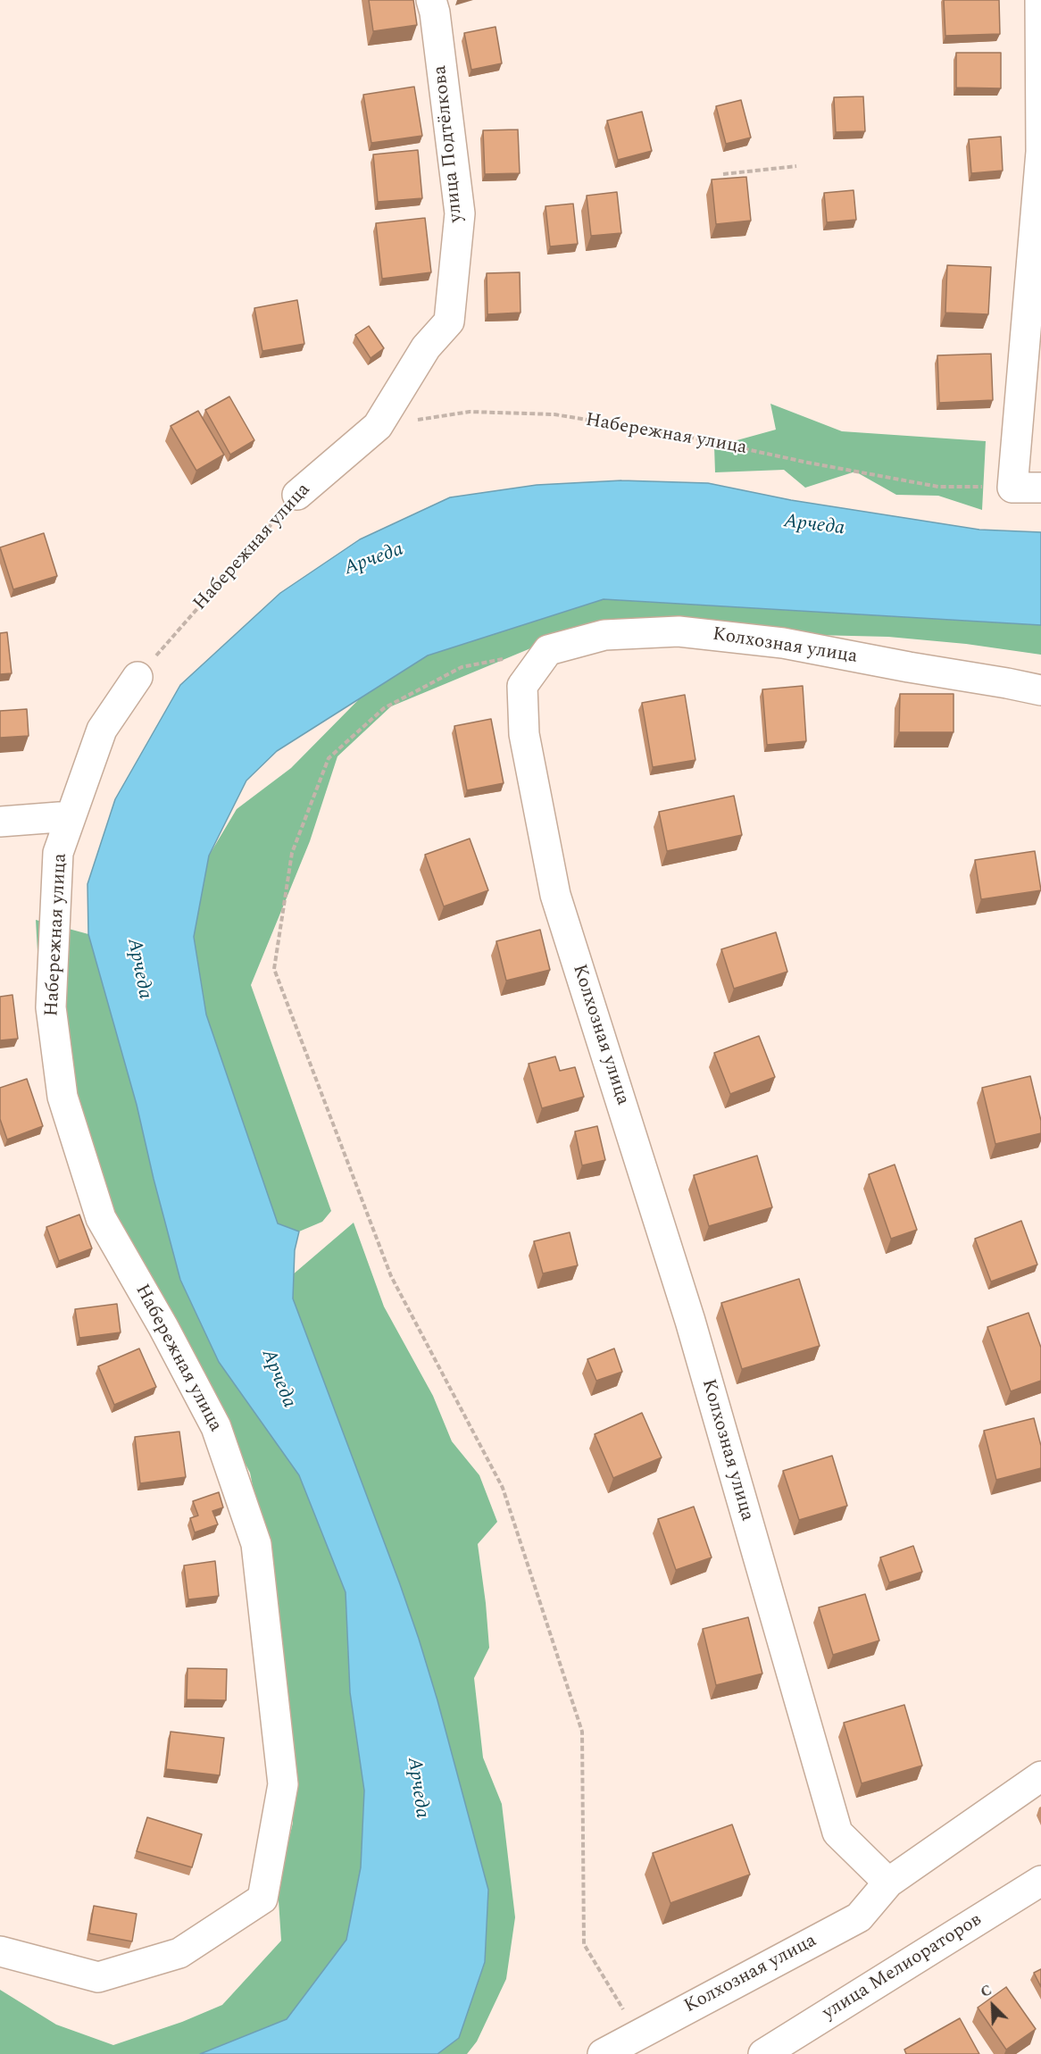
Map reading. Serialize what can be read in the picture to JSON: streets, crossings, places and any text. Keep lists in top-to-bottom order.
{
  "streets": {
    "street": [
      "улица Подтёлкова",
      "Набережная улица",
      "Колхозная улица",
      "улица Мелиораторов"
    ]
  },
  "crossings": [
    ["улица Подтёлкова", "Набережная улица"]
  ],
  "water": ["Арчеда"],
  "north": "top left"
}
